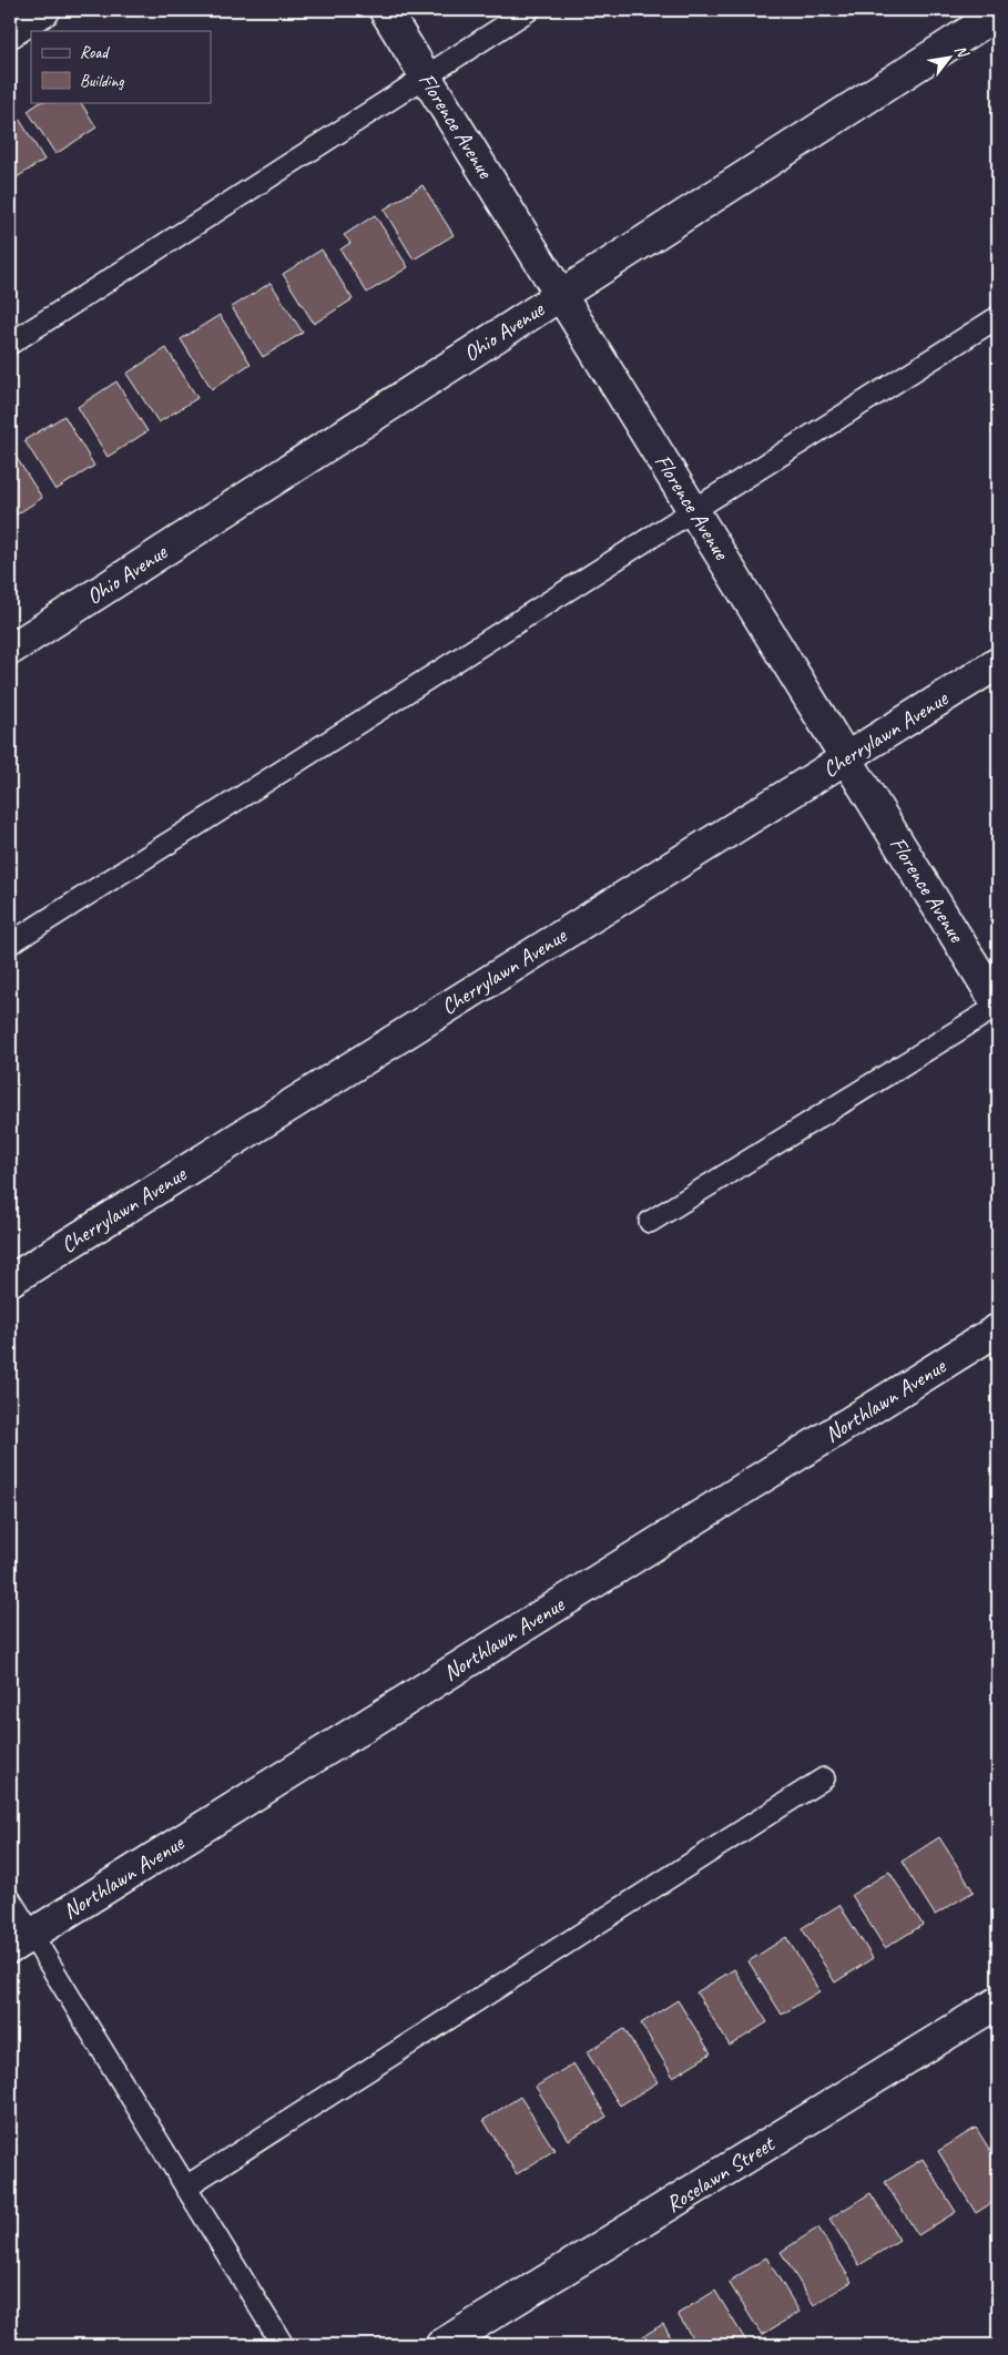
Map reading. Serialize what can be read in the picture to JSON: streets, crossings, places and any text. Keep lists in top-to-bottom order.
{
  "streets": {
    "street": [
      "Florence Avenue",
      "Ohio Avenue",
      "Cherrylawn Avenue",
      "Northlawn Avenue",
      "Roselawn Street"
    ]
  },
  "crossings": [
    ["Florence Avenue", "Ohio Avenue"],
    ["Florence Avenue", "Cherrylawn Avenue"]
  ],
  "legend": ["Road", "Building"],
  "north": "top right"
}
